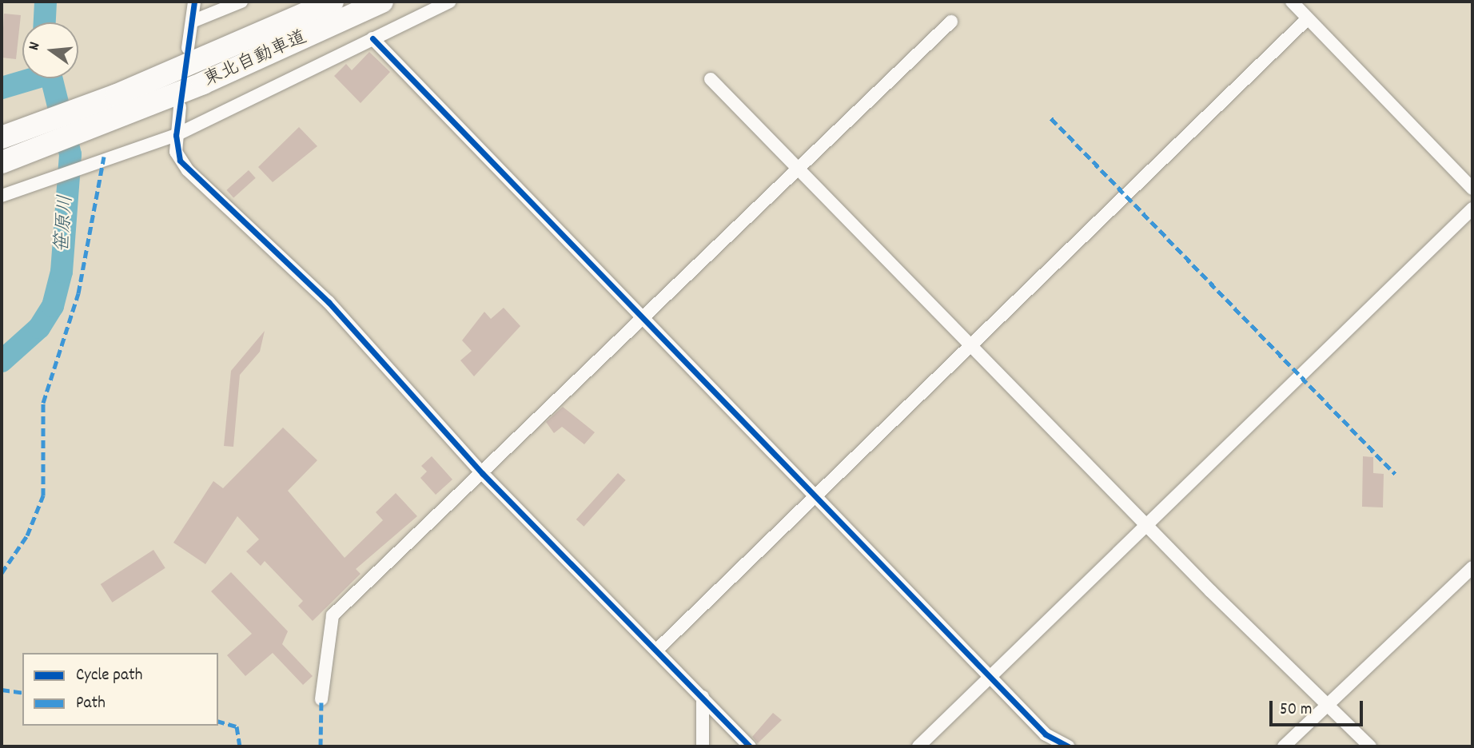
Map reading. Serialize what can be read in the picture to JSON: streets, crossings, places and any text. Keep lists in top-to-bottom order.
{
  "streets": {
    "highway": ["東北自動車道"]
  },
  "water": ["笹原川"],
  "legend": ["Cycle path", "Path"],
  "scale_bar": "50 m",
  "north": "left"
}
